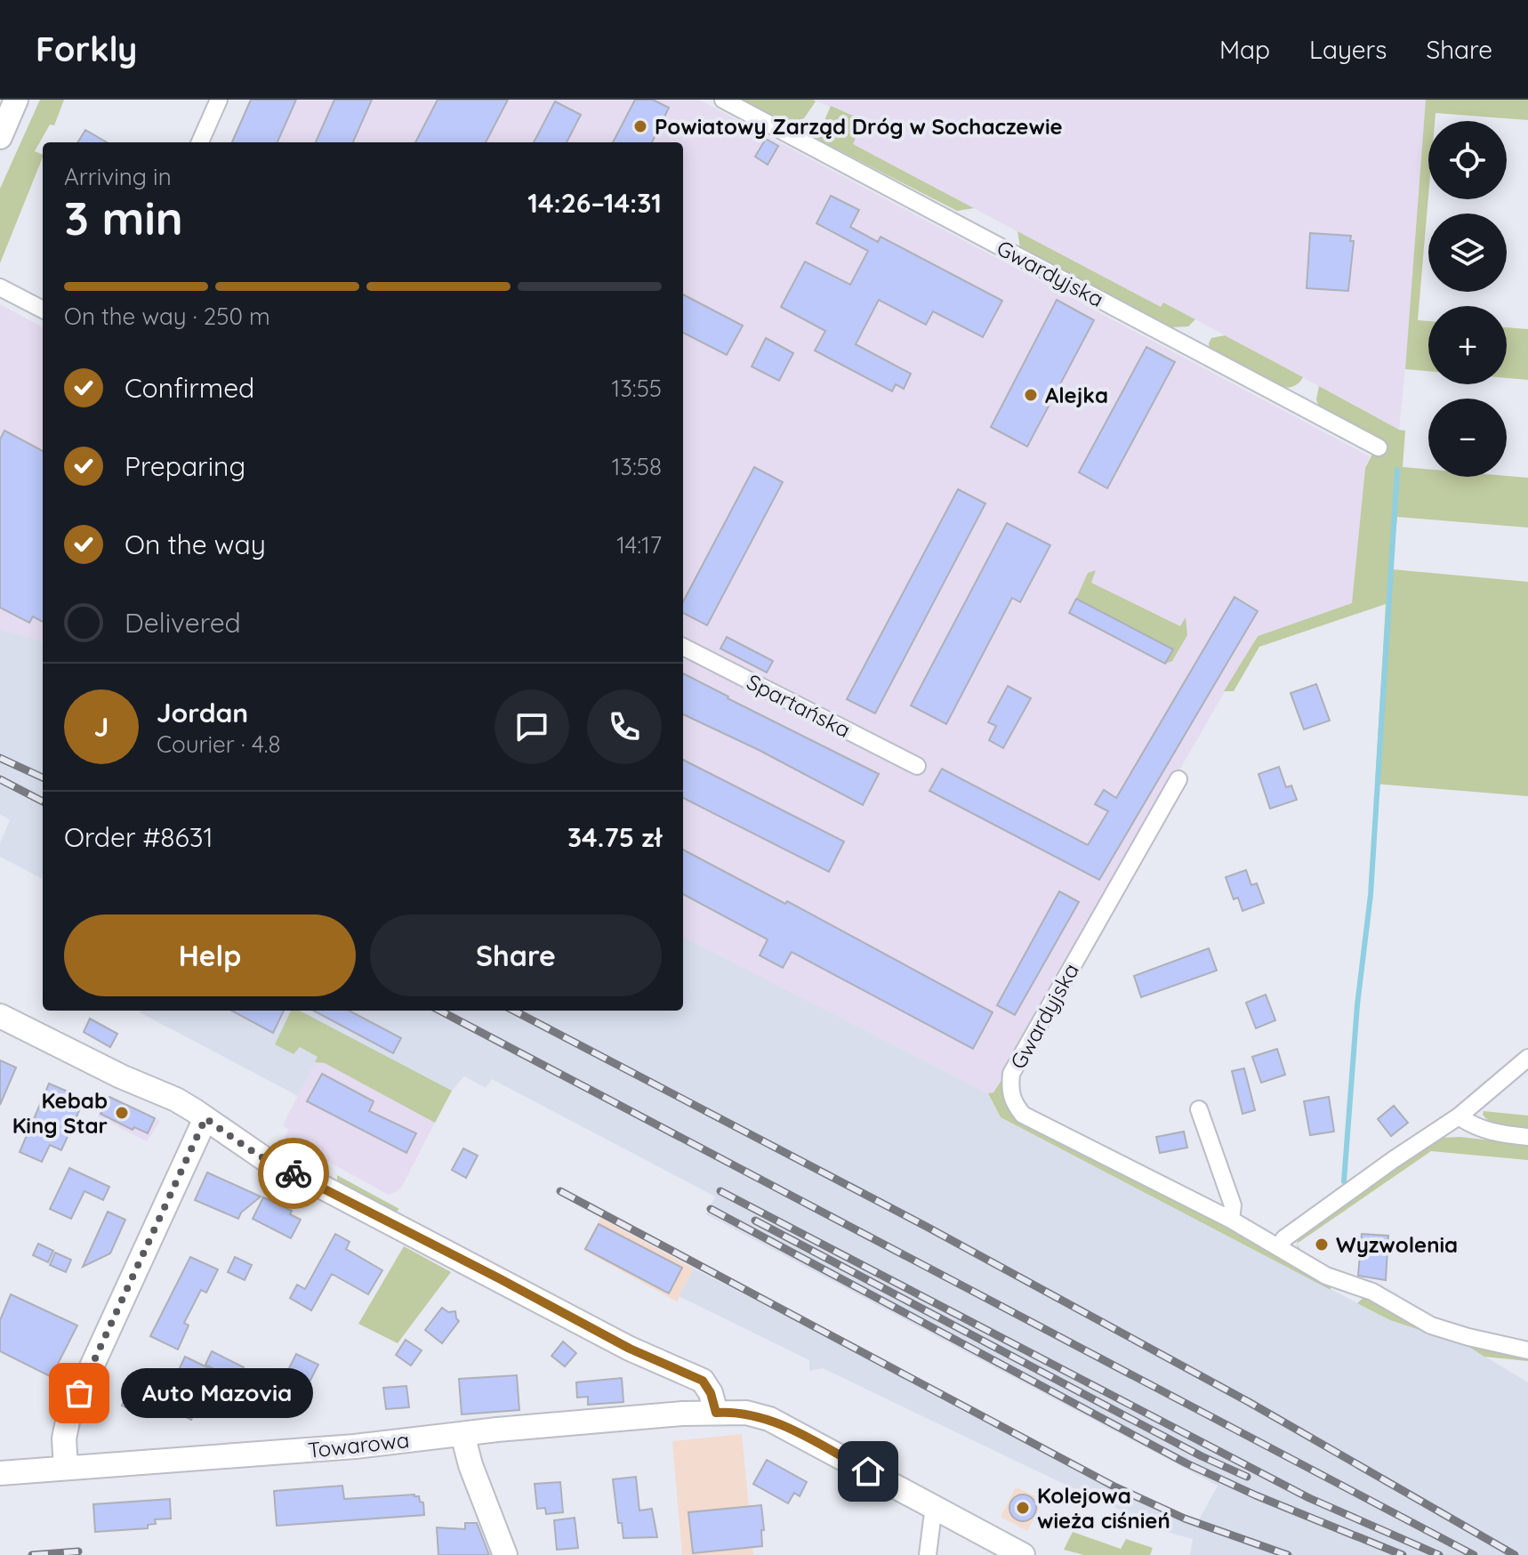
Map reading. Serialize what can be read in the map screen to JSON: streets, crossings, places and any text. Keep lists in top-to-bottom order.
{
  "streets": {
    "street": ["Gwardyjska", "Spartańska", "Towarowa"]
  },
  "places": [
    "Powiatowy Zarząd Dróg w Sochaczewie",
    "Alejka",
    "Kebab King Star",
    "Wyzwolenia",
    "Auto Mazovia",
    "Kolejowa wieża ciśnień"
  ],
  "page": {
    "header": "Forkly",
    "nav": ["Map", "Layers", "Share"],
    "map_buttons": ["+", "−"],
    "heading": ["3 min", "Arriving in", "14:26–14:31"],
    "panel": [
      "Jordan",
      "Courier · 4.8",
      "Order #8631",
      "34.75 zł"
    ],
    "bar": "On the way · 250 m",
    "list": [
      ["Confirmed", "13:55"],
      ["Preparing", "13:58"],
      ["On the way", "14:17"],
      "Delivered"
    ],
    "round": "J",
    "buttons": ["Help", "Share"],
    "bubble": "Auto Mazovia"
  }
}
